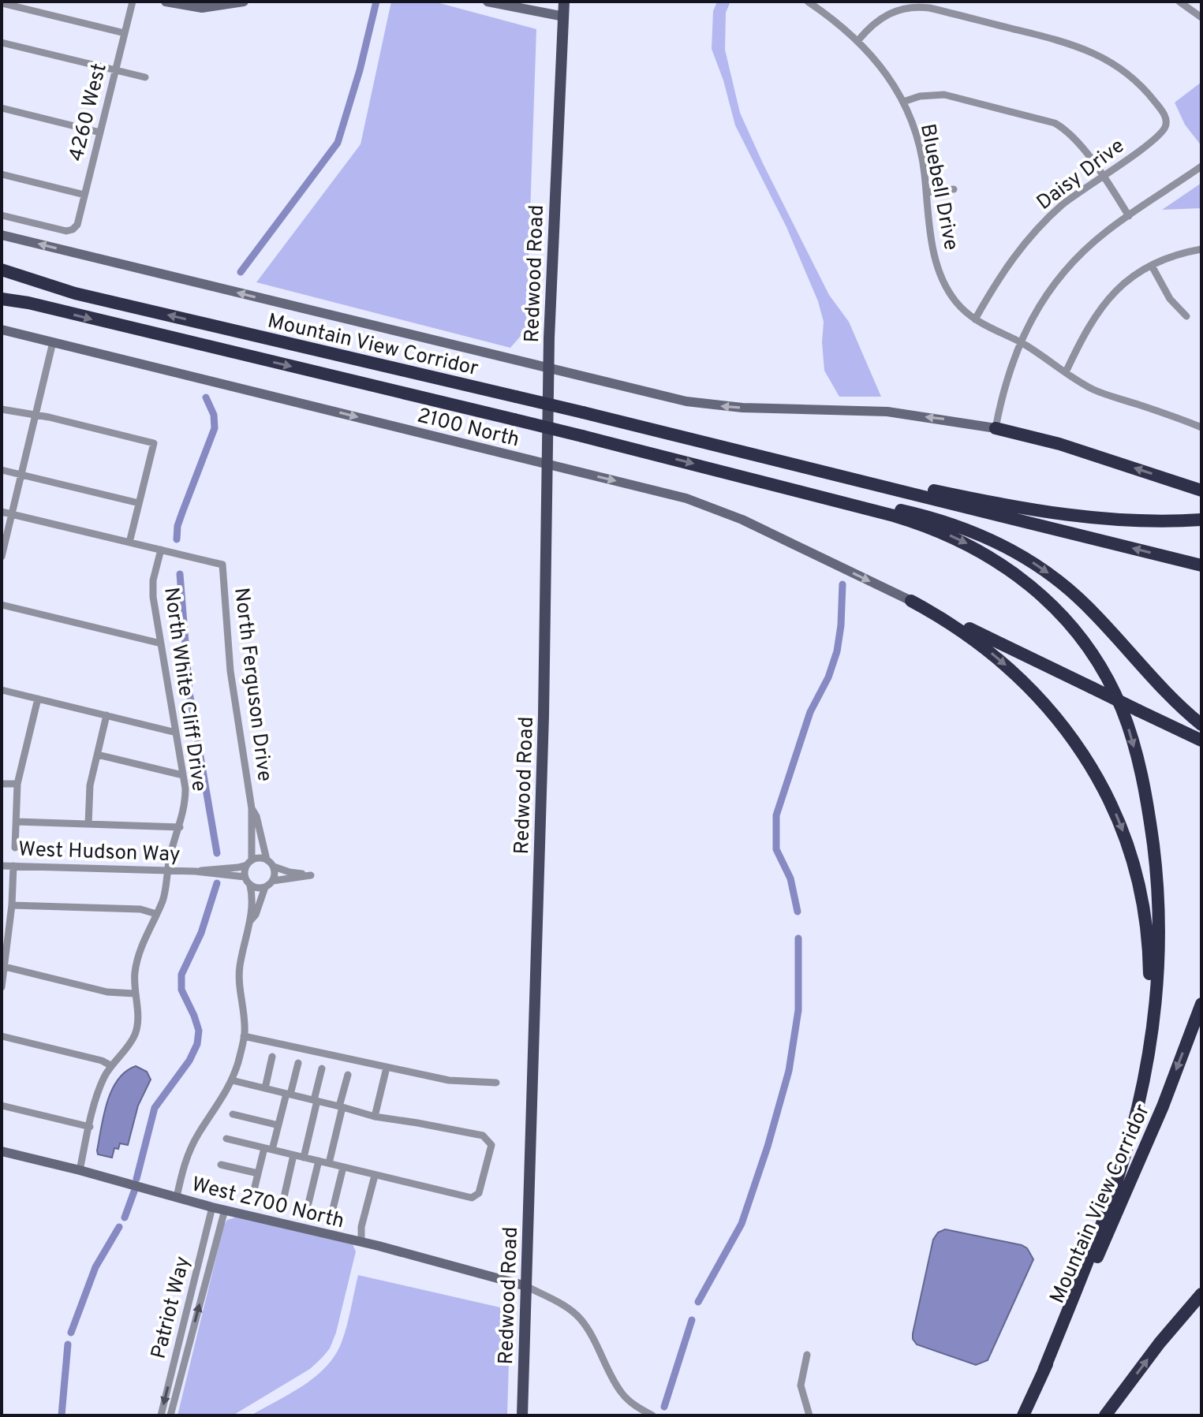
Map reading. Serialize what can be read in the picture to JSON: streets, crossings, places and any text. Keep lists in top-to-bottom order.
{
  "streets": {
    "highway": ["Mountain View Corridor"],
    "main road": ["Redwood Road", "2100 North", "West 2700 North"],
    "street": [
      "4260 West",
      "Daisy Drive",
      "Bluebell Drive",
      "North Ferguson Drive",
      "North White Cliff Drive",
      "West Hudson Way",
      "Patriot Way"
    ]
  },
  "crossings": [
    ["Daisy Drive", "Bluebell Drive"],
    ["Redwood Road", "2100 North"],
    ["Redwood Road", "West 2700 North"],
    ["North Ferguson Drive", "North White Cliff Drive"],
    ["North Ferguson Drive", "West Hudson Way"],
    ["North White Cliff Drive", "West Hudson Way"],
    ["North White Cliff Drive", "West 2700 North"],
    ["West 2700 North", "Patriot Way"]
  ],
  "one_way": ["2100 North"]
}
